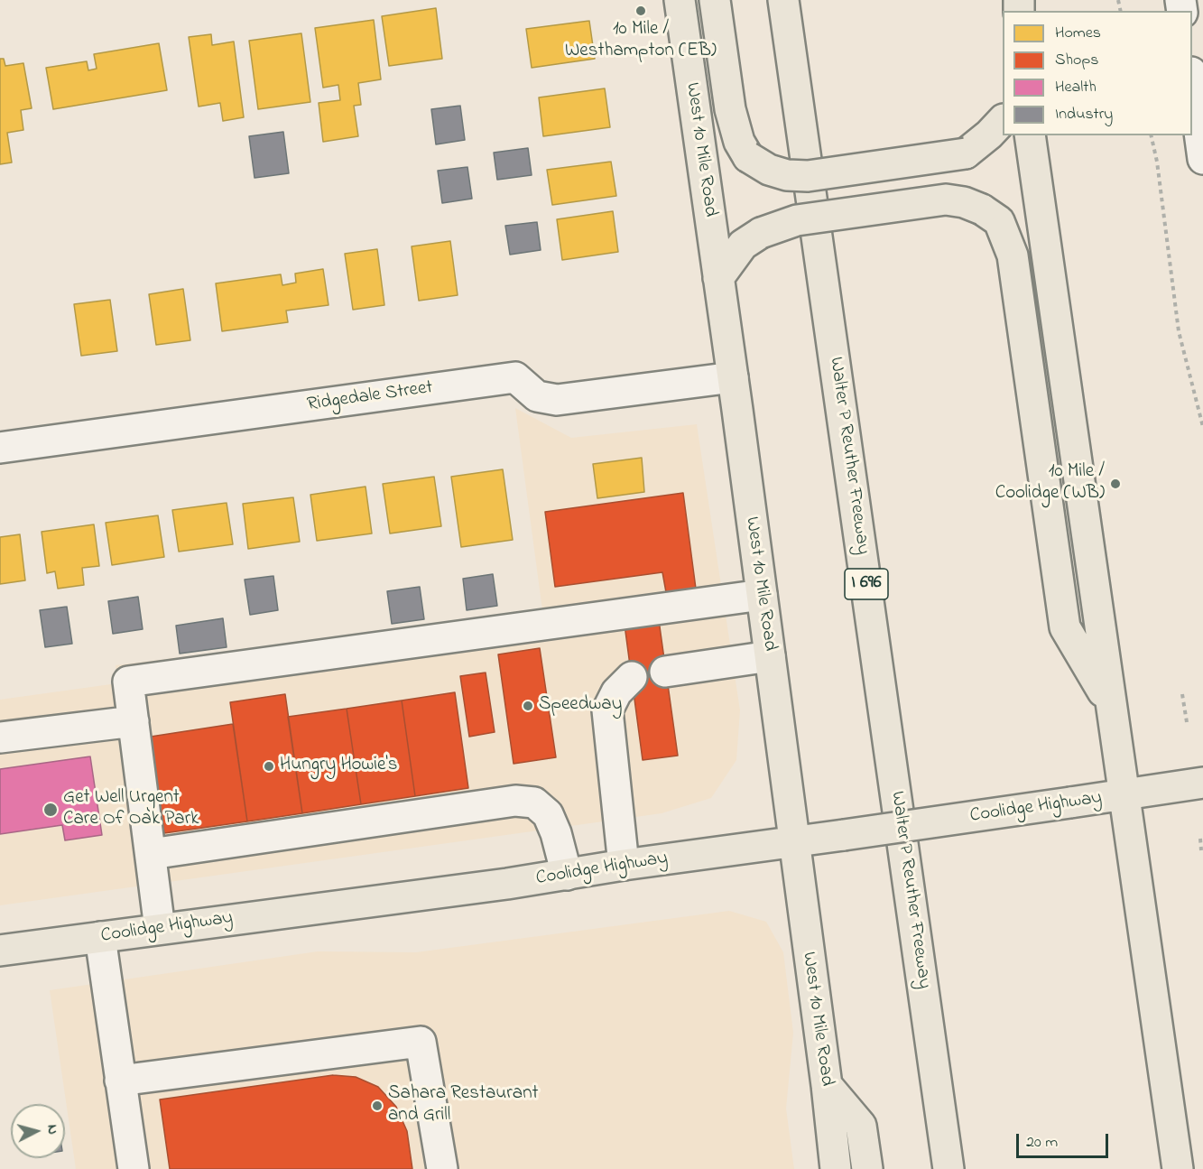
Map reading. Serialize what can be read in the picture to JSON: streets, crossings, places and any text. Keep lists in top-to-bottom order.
{
  "streets": {
    "main road": [
      "West 10 Mile Road",
      "Walter P Reuther Freeway",
      "I 696",
      "Coolidge Highway"
    ],
    "street": ["Ridgedale Street"]
  },
  "crossings": [
    ["West 10 Mile Road", "Ridgedale Street"],
    ["West 10 Mile Road", "Coolidge Highway"]
  ],
  "places": [
    "10 Mile / Westhampton (EB)",
    "10 Mile / Coolidge (WB)",
    "Speedway",
    "Hungry Howie's",
    "Get Well Urgent Care Of Oak Park",
    "Sahara Restaurant and Grill"
  ],
  "legend": [
    "Homes",
    "Shops",
    "Health",
    "Industry"
  ],
  "scale_bar": "20 m",
  "north": "right"
}
